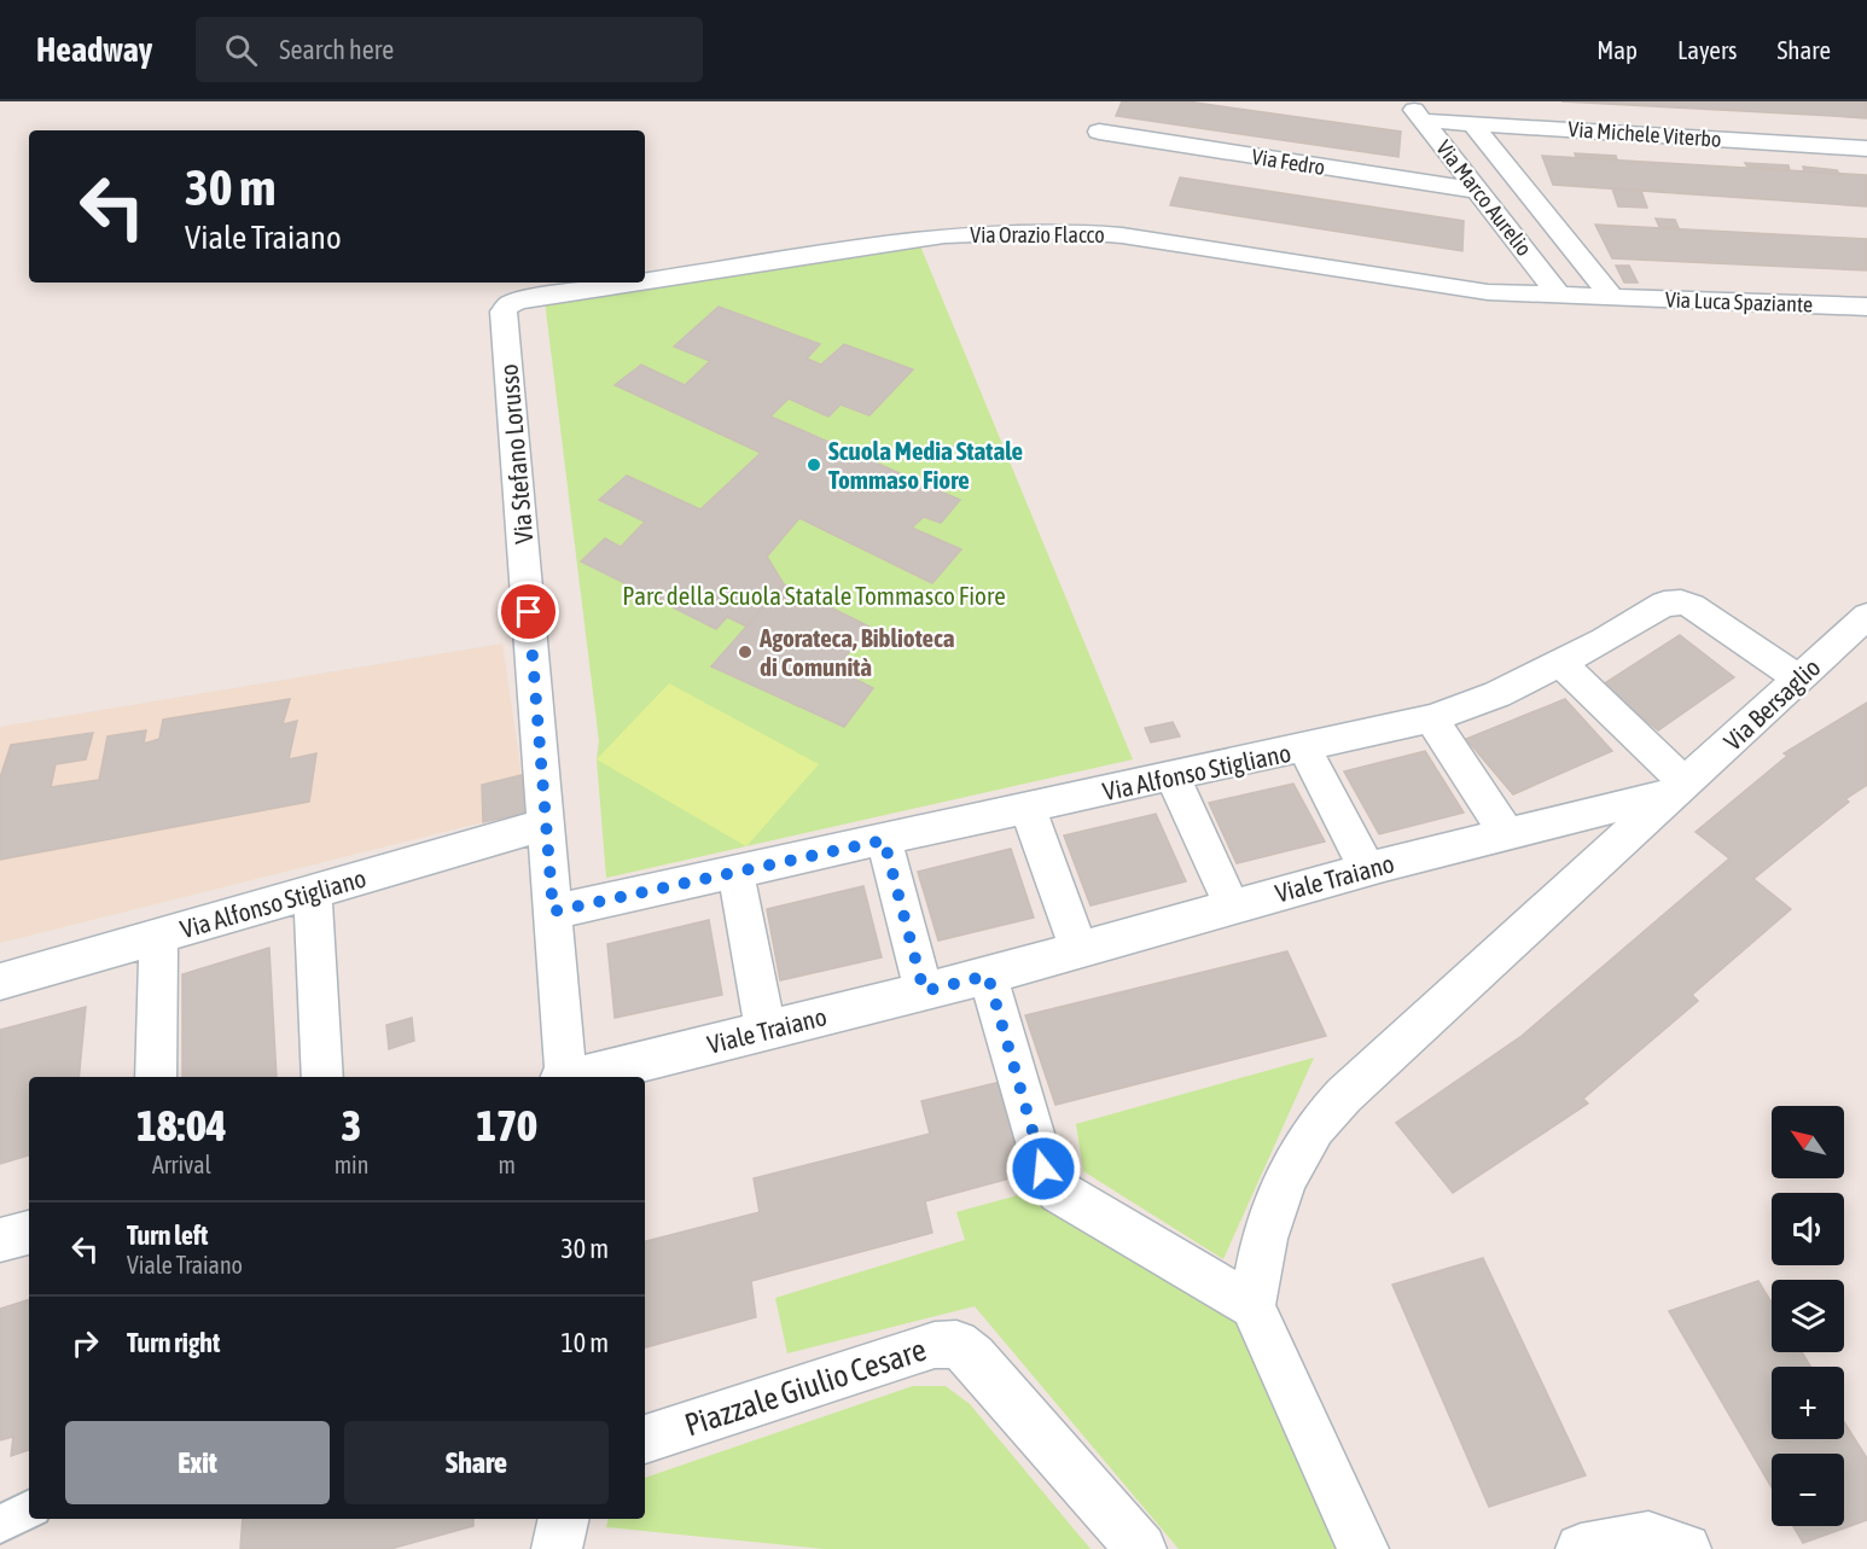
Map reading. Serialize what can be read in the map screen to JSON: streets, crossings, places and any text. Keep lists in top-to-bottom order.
{
  "streets": {
    "street": [
      "Via Michele Viterbo",
      "Via Fedro",
      "Via Marco Aurelio",
      "Via Orazio Flacco",
      "Via Luca Spaziante",
      "Via Stefano Lorusso",
      "Via Bersaglio",
      "Via Alfonso Stigliano",
      "Viale Traiano",
      "Piazzale Giulio Cesare"
    ]
  },
  "crossings": [
    ["Via Michele Viterbo", "Via Marco Aurelio"],
    ["Via Fedro", "Via Marco Aurelio"],
    ["Via Marco Aurelio", "Via Orazio Flacco"],
    ["Via Marco Aurelio", "Via Luca Spaziante"],
    ["Via Orazio Flacco", "Via Luca Spaziante"],
    ["Via Orazio Flacco", "Via Stefano Lorusso"],
    ["Via Stefano Lorusso", "Via Alfonso Stigliano"],
    ["Via Bersaglio", "Via Alfonso Stigliano"],
    ["Via Bersaglio", "Viale Traiano"]
  ],
  "parks": ["Parc della Scuola Statale Tommasco Fiore"],
  "places": ["Scuola Media Statale Tommaso Fiore", "Agorateca, Biblioteca di Comunità"],
  "north": "top left",
  "page": {
    "header": "Headway",
    "search": "Search here",
    "nav": ["Map", "Layers", "Share"],
    "turn": ["30 m", "Viale Traiano"],
    "eta": [
      "18:04",
      "Arrival",
      "3",
      "min",
      "170",
      "m"
    ],
    "map_buttons": ["+", "−"],
    "list": [
      {
        "name": "Turn left",
        "note": "Viale Traiano",
        "value": "30 m"
      },
      {
        "name": "Turn right",
        "value": "10 m"
      }
    ],
    "buttons": ["Exit", "Share"]
  }
}
